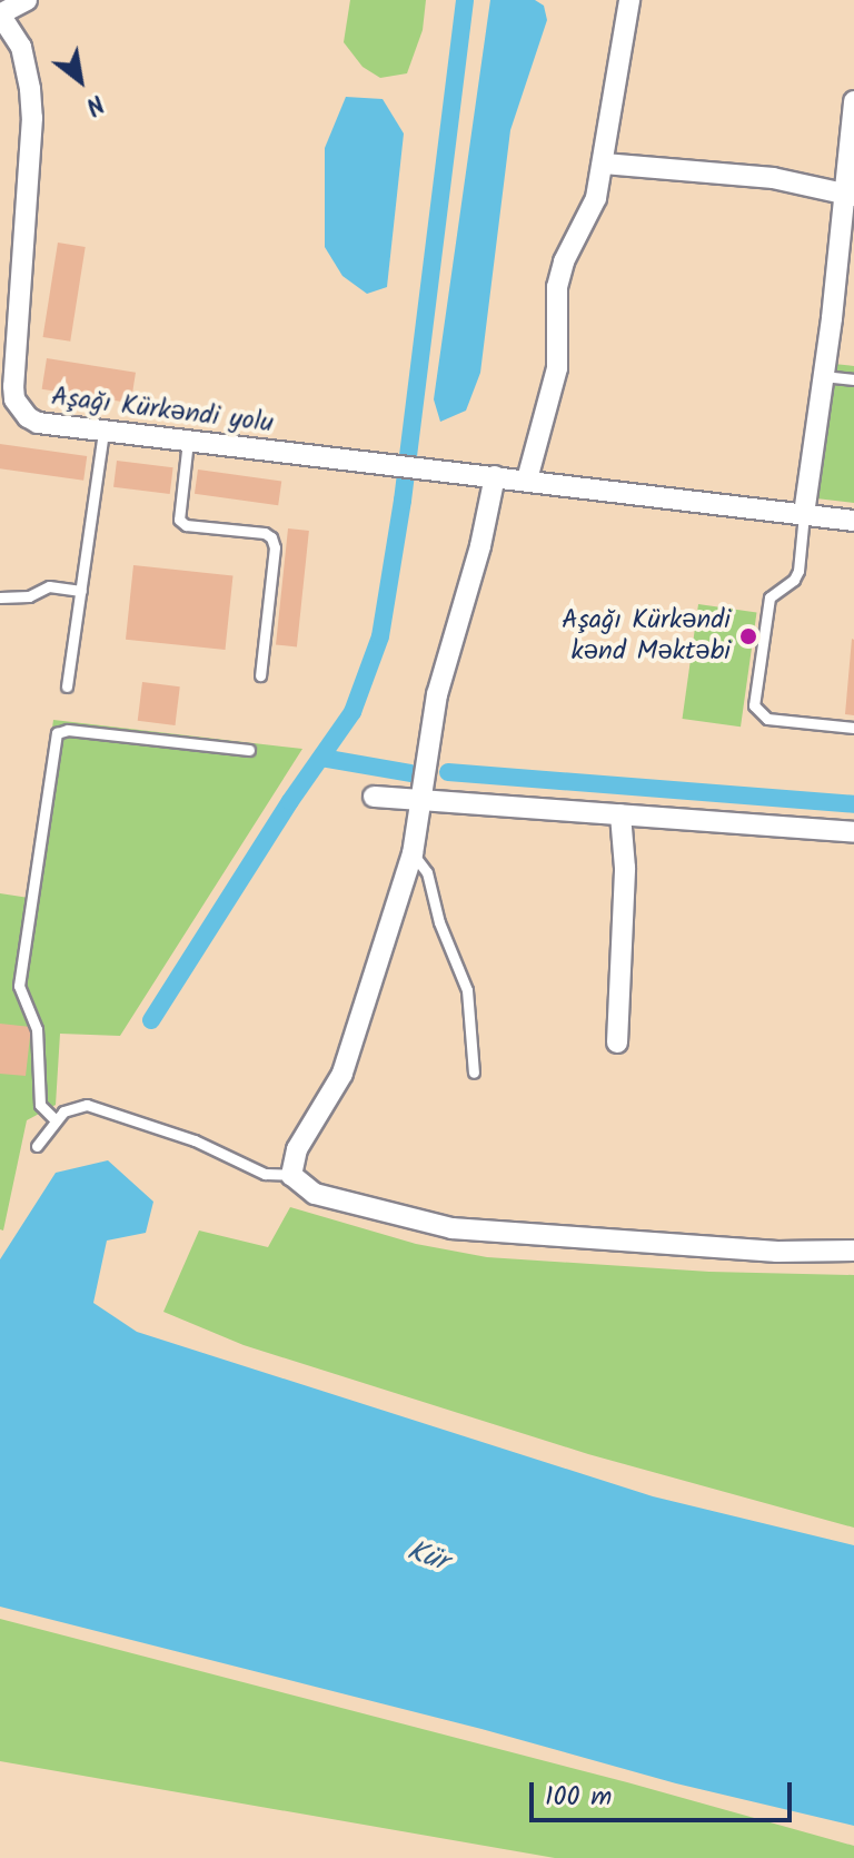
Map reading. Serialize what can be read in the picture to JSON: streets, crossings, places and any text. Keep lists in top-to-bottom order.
{
  "streets": {
    "street": ["Aşağı Kürkəndi yolu"]
  },
  "water": ["Kür"],
  "places": ["Aşağı Kürkəndi kənd Məktəbi"],
  "scale_bar": "100 m",
  "north": "bottom right"
}
